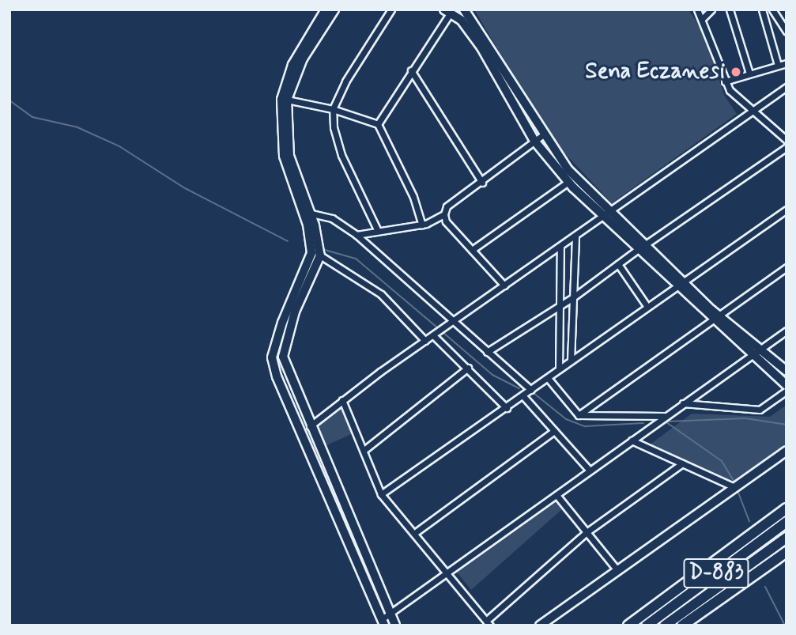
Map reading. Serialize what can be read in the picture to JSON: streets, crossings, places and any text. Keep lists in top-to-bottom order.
{
  "streets": {
    "highway": ["D-883"]
  },
  "places": ["Sena Eczanesi"]
}
